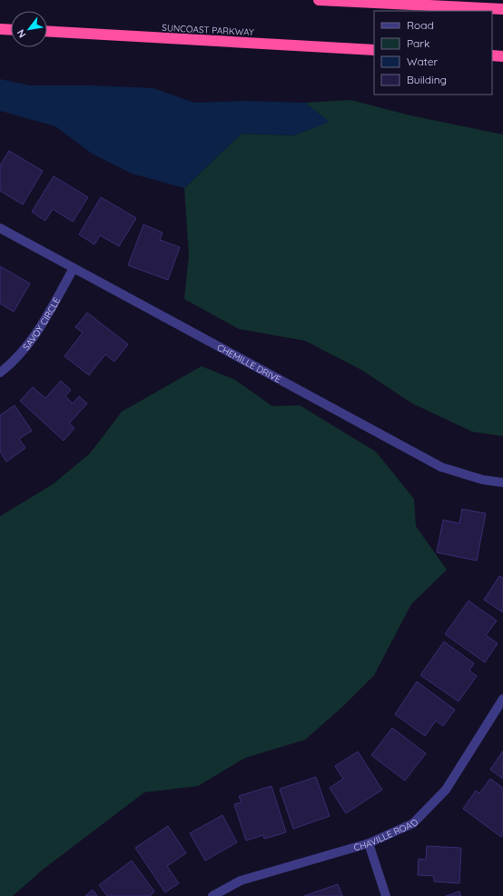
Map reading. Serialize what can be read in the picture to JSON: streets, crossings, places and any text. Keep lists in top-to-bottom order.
{
  "streets": {
    "highway": ["SUNCOAST PARKWAY"],
    "street": ["SAVOY CIRCLE", "CHEMILLE DRIVE", "CHAVILLE ROAD"]
  },
  "crossings": [
    ["SAVOY CIRCLE", "CHEMILLE DRIVE"]
  ],
  "legend": [
    "Road",
    "Park",
    "Water",
    "Building"
  ],
  "north": "bottom left"
}
